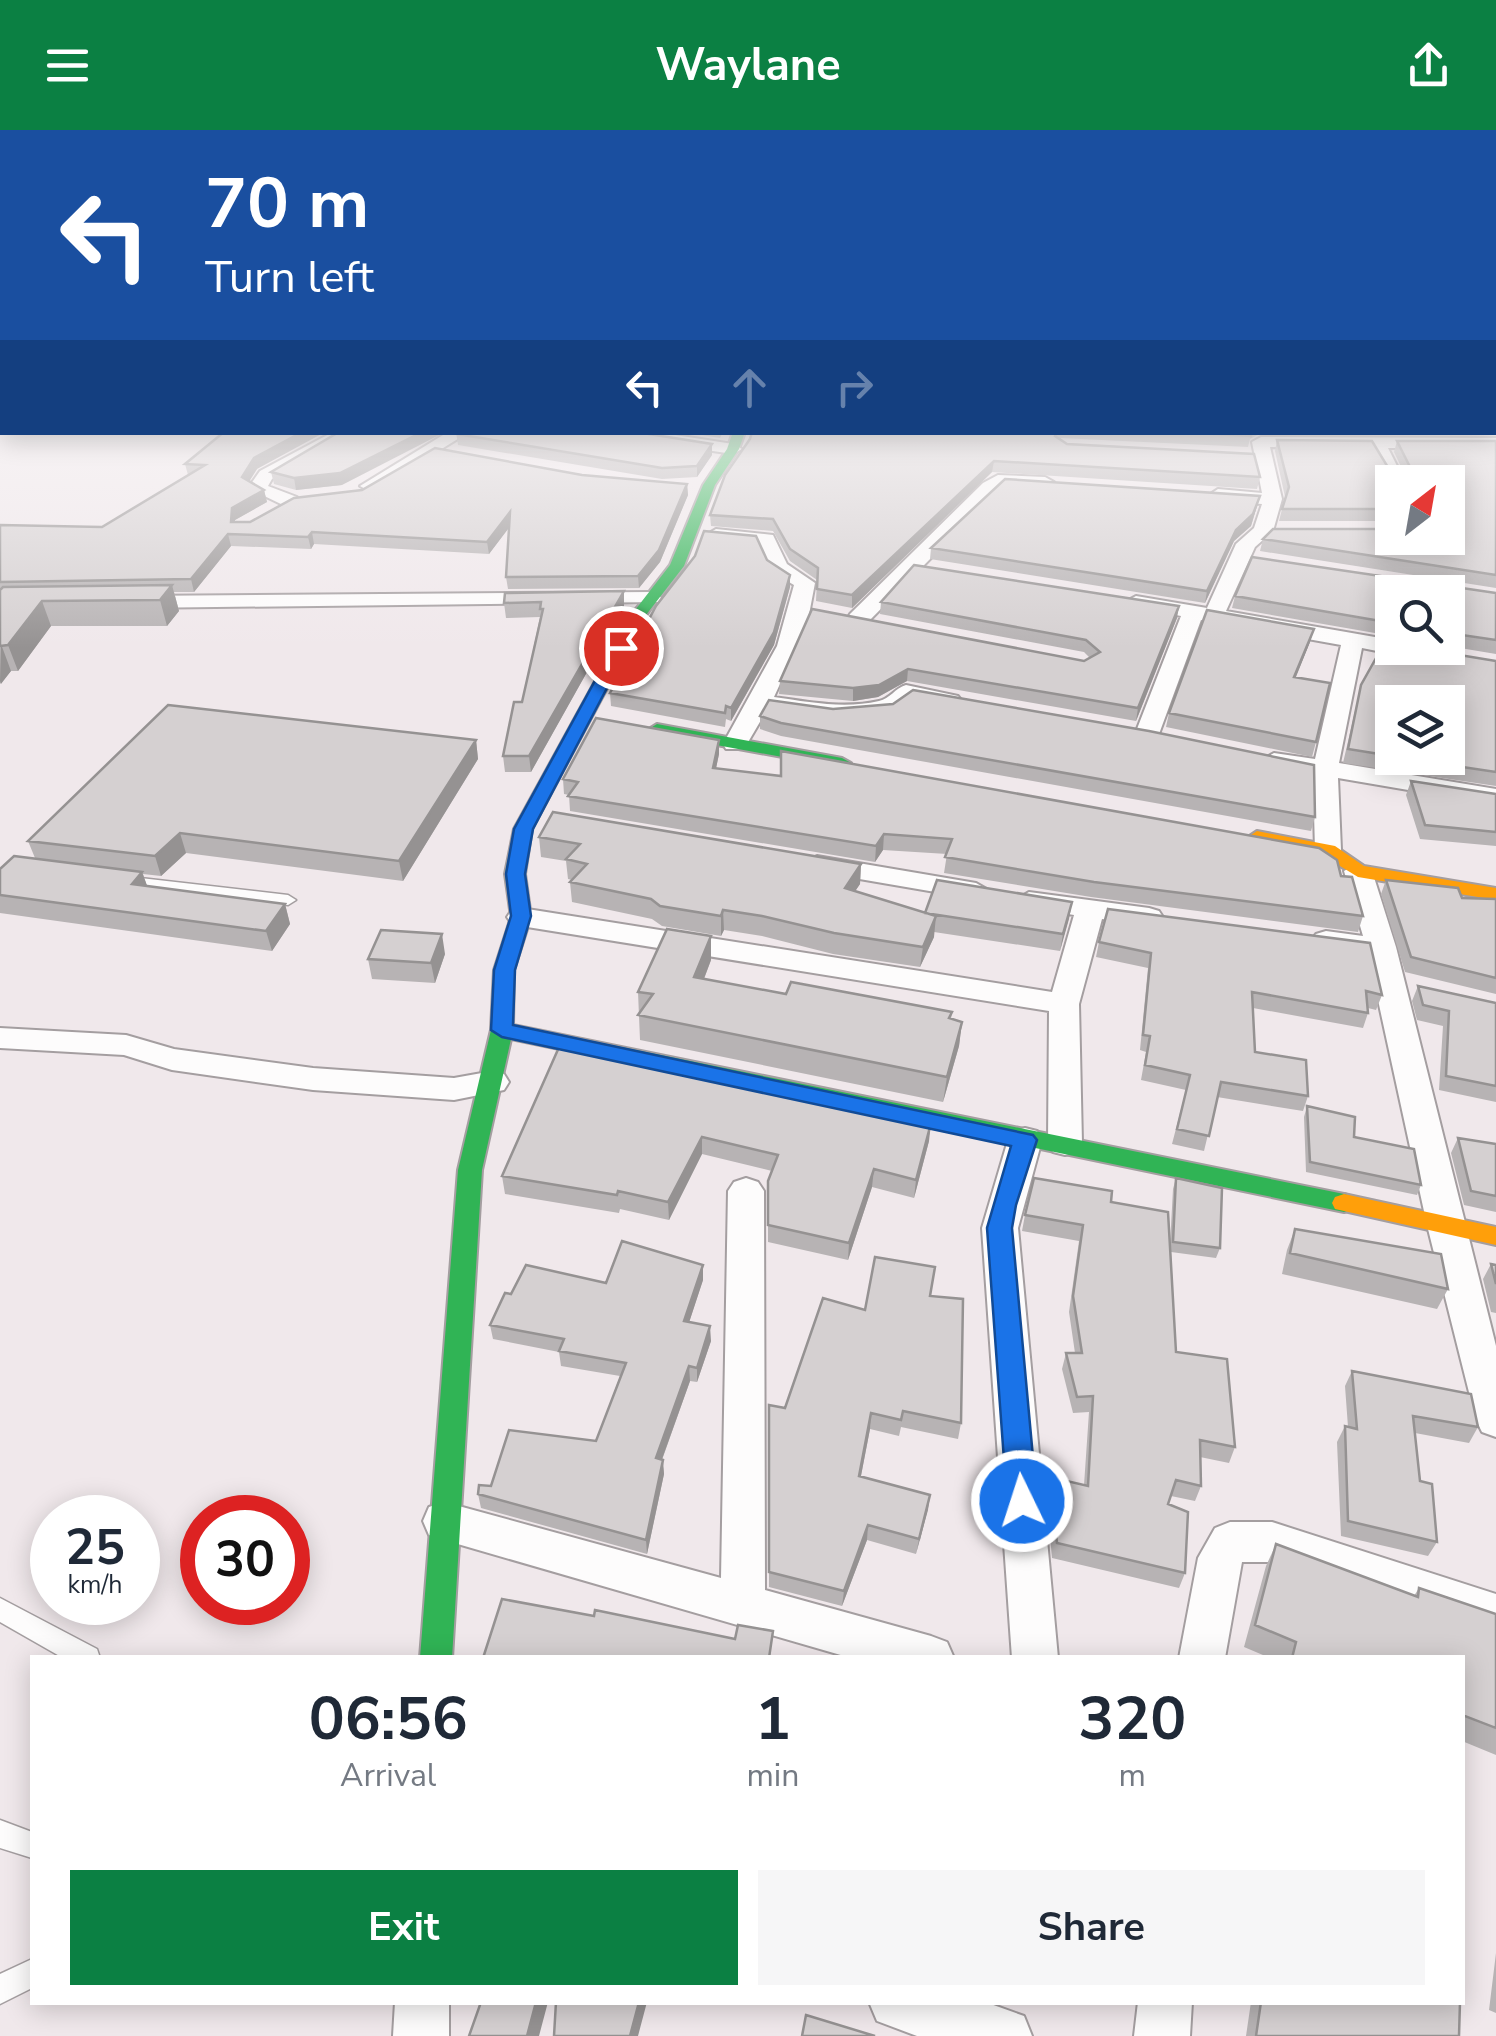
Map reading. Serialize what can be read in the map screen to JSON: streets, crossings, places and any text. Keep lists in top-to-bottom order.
{
  "north": "top right",
  "page": {
    "header": "Waylane",
    "turn": ["70 m", "Turn left"],
    "speed": "25 km/h",
    "limit": "30",
    "eta": [
      "06:56",
      "Arrival",
      "1",
      "min",
      "320",
      "m"
    ],
    "buttons": ["Exit", "Share"]
  }
}
